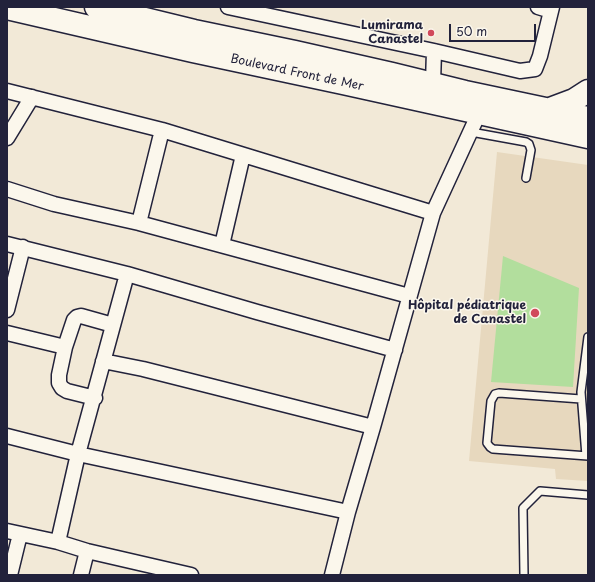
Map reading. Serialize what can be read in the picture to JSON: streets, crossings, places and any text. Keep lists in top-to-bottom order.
{
  "streets": {
    "main road": ["Boulevard Front de Mer"]
  },
  "places": ["Lumirama Canastel", "Hôpital pédiatrique de Canastel"],
  "scale_bar": "50 m"
}
